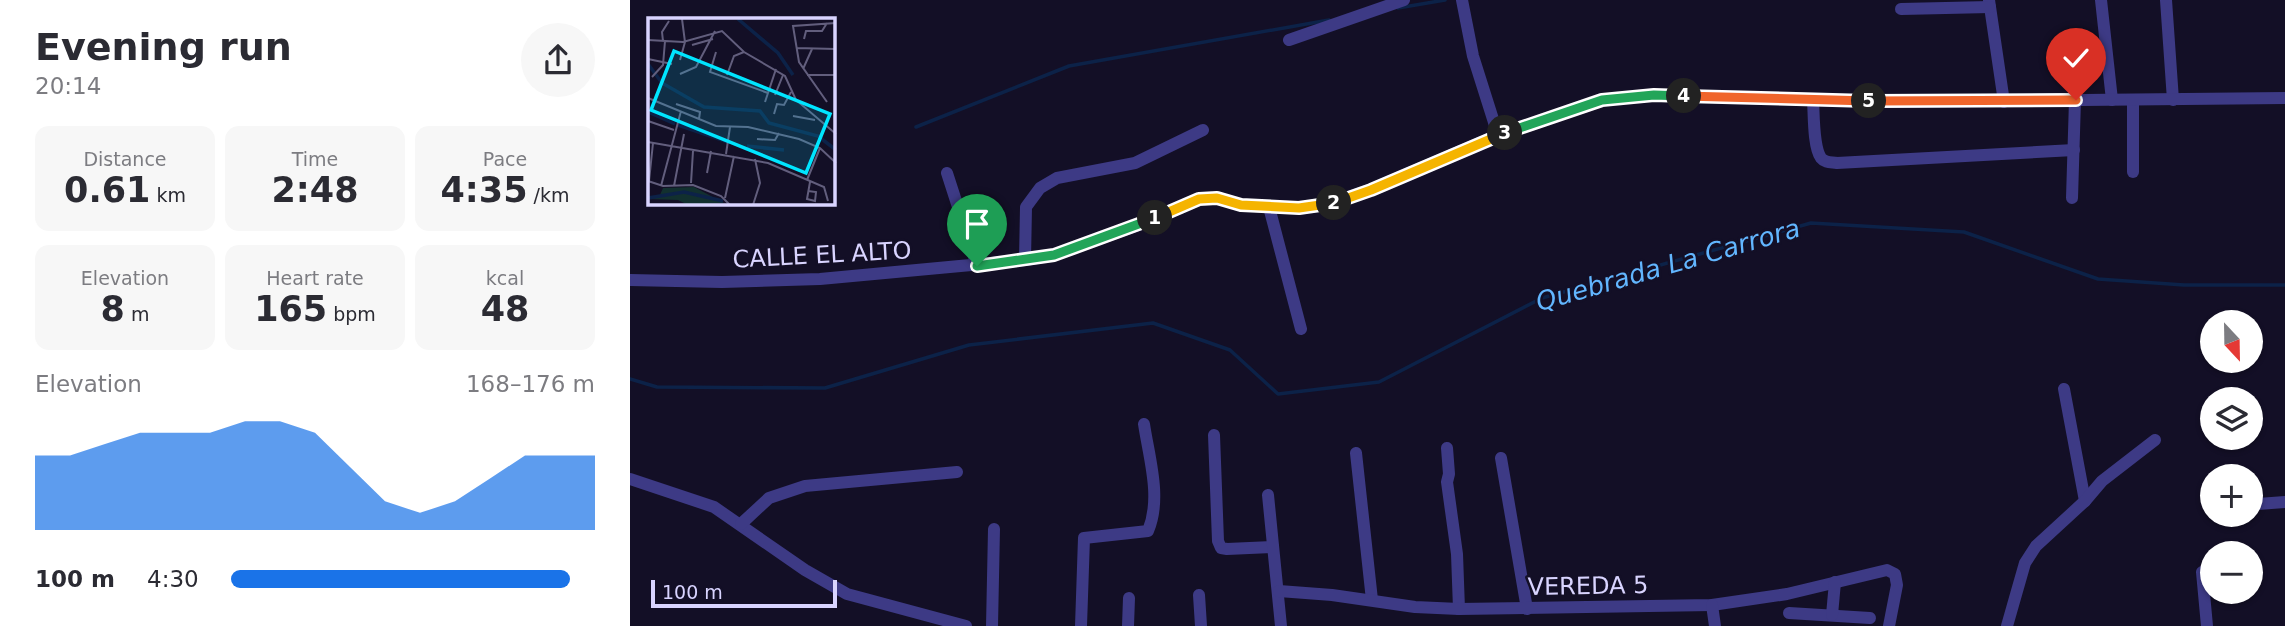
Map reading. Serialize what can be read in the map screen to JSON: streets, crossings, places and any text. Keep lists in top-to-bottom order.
{
  "streets": {
    "street": ["CALLE EL ALTO", "VEREDA 5"]
  },
  "water": ["Quebrada La Carrora"],
  "scale_bar": "100 m",
  "north": "bottom",
  "page": {
    "heading": ["Evening run", "20:14"],
    "pins": [
      "4",
      "5",
      "3",
      "2",
      "1"
    ],
    "stats": [
      ["Distance", "0.61 km"],
      ["Time", "2:48"],
      ["Pace", "4:35 /km"],
      ["Elevation", "8 m"],
      ["Heart rate", "165 bpm"],
      ["kcal", "48"]
    ],
    "map_buttons": ["+", "−"],
    "chart": ["Elevation", "168–176 m"],
    "list": [
      {
        "name": "100 m",
        "note": "4:30"
      }
    ],
    "scale": "100 m"
  }
}
